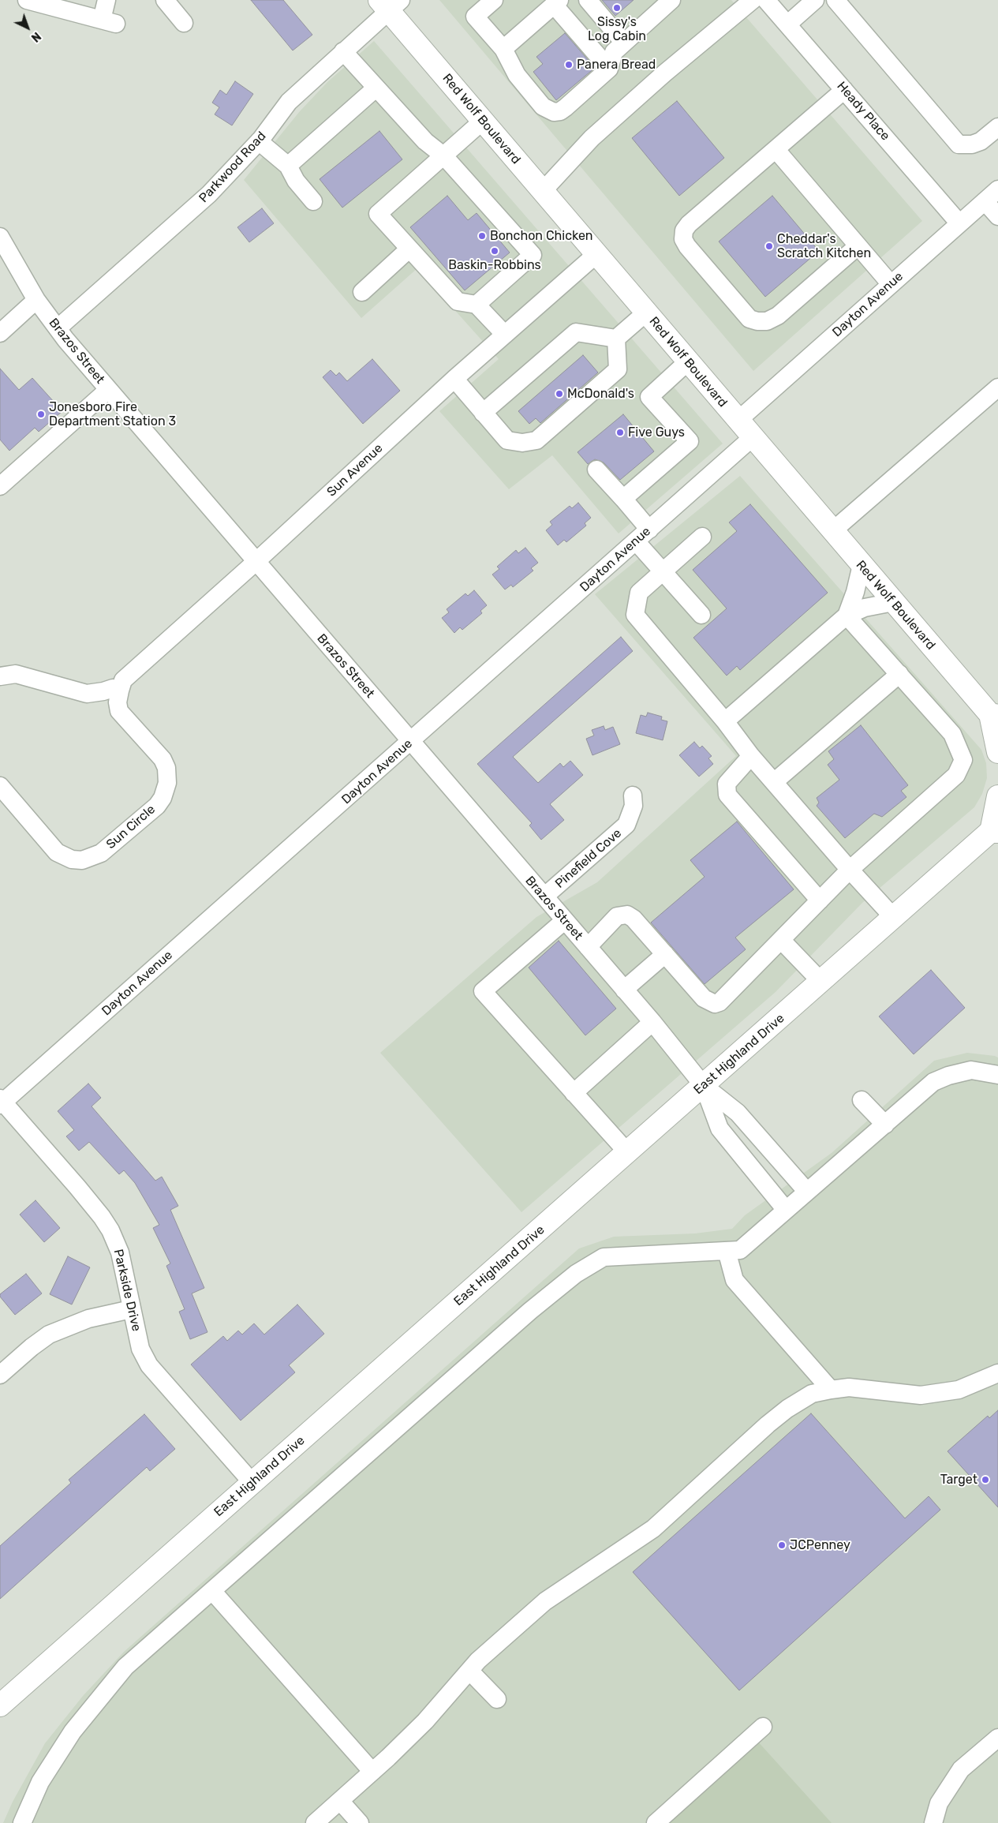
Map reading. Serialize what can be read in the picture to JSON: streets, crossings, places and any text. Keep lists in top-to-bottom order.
{
  "streets": {
    "main road": ["Red Wolf Boulevard", "East Highland Drive"],
    "street": [
      "Heady Place",
      "Parkwood Road",
      "Dayton Avenue",
      "Brazos Street",
      "Sun Avenue",
      "Sun Circle",
      "Pinefield Cove",
      "Parkside Drive"
    ]
  },
  "crossings": [
    ["Heady Place", "Dayton Avenue"],
    ["Red Wolf Boulevard", "Parkwood Road"],
    ["Red Wolf Boulevard", "Dayton Avenue"],
    ["Red Wolf Boulevard", "Sun Avenue"],
    ["Parkwood Road", "Brazos Street"],
    ["Dayton Avenue", "Brazos Street"],
    ["Dayton Avenue", "Parkside Drive"],
    ["Brazos Street", "Sun Avenue"],
    ["Brazos Street", "Pinefield Cove"],
    ["Brazos Street", "East Highland Drive"],
    ["Sun Avenue", "Sun Circle"],
    ["East Highland Drive", "Parkside Drive"]
  ],
  "places": [
    "Sissy's Log Cabin",
    "Panera Bread",
    "Bonchon Chicken",
    "Cheddar's Scratch Kitchen",
    "Baskin-Robbins",
    "McDonald's",
    "Jonesboro Fire Department Station 3",
    "Five Guys",
    "Target",
    "JCPenney"
  ],
  "north": "bottom right"
}
